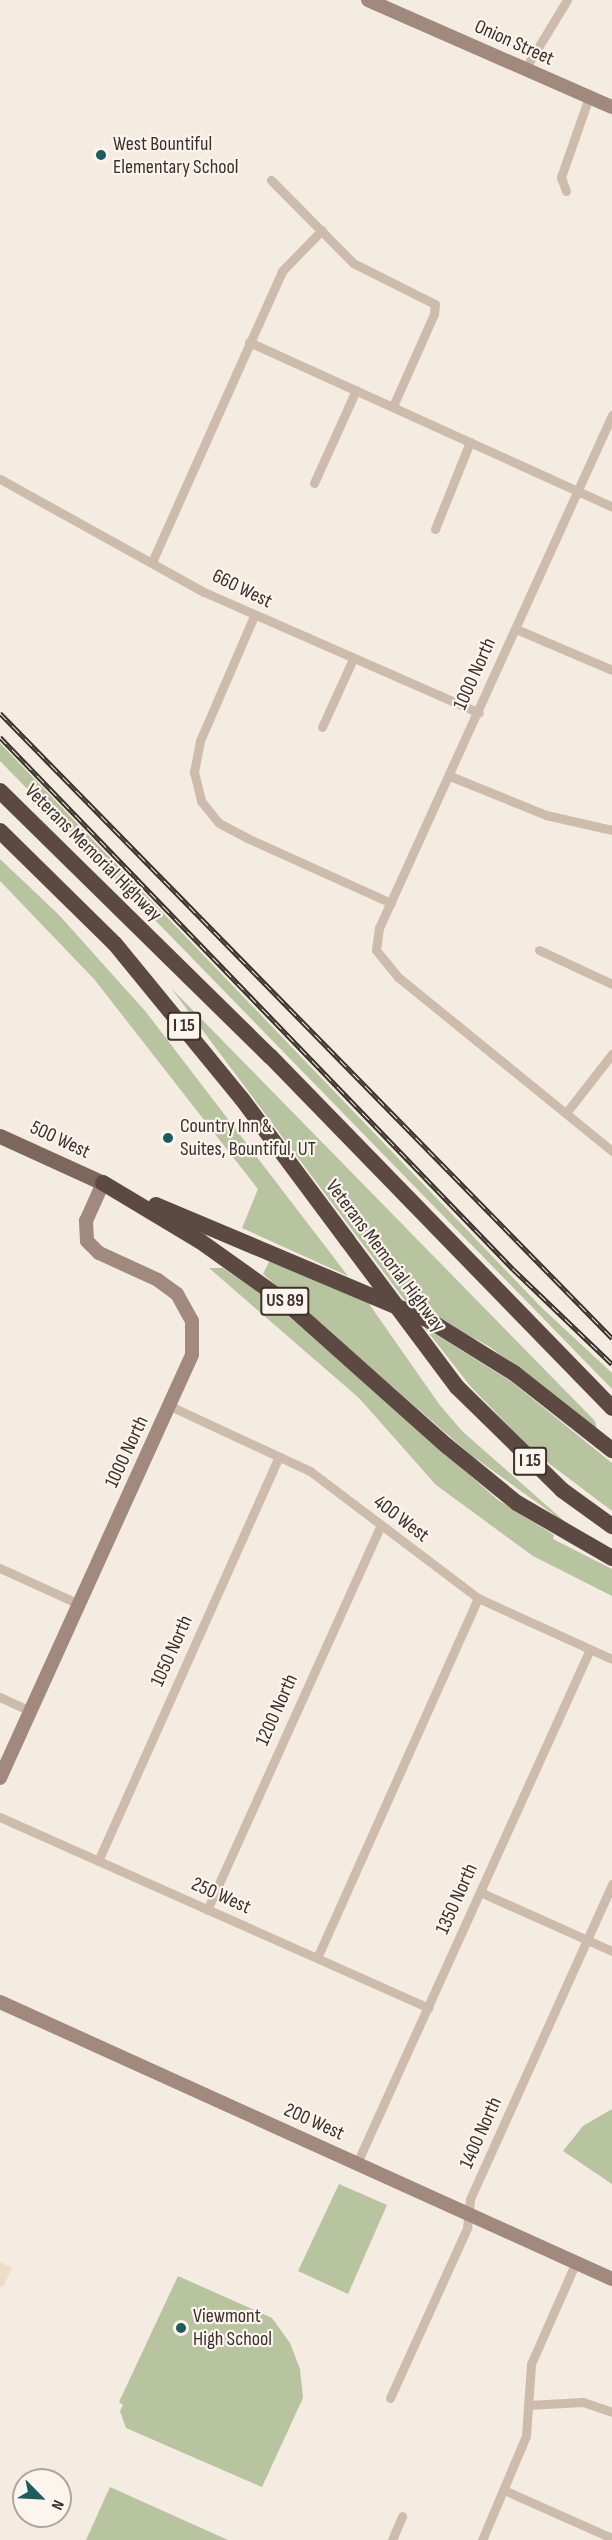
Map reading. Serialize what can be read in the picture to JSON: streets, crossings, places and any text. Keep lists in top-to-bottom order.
{
  "streets": {
    "highway": ["Veterans Memorial Highway", "I 15", "US 89"],
    "main road": ["500 West"],
    "street": [
      "Onion Street",
      "660 West",
      "1000 North",
      "400 West",
      "1050 North",
      "1200 North",
      "250 West",
      "1350 North",
      "200 West",
      "1400 North"
    ]
  },
  "crossings": [
    ["660 West", "1000 North"],
    ["1000 North", "500 West"],
    ["1000 North", "US 89"],
    ["1000 North", "400 West"],
    ["500 West", "US 89"],
    ["400 West", "1050 North"],
    ["400 West", "1200 North"],
    ["400 West", "1350 North"],
    ["1050 North", "250 West"],
    ["1200 North", "250 West"],
    ["250 West", "1350 North"],
    ["1350 North", "200 West"],
    ["200 West", "1400 North"]
  ],
  "places": ["West Bountiful Elementary School", "Country Inn & Suites, Bountiful, UT", "Viewmont High School"],
  "north": "bottom right"
}
